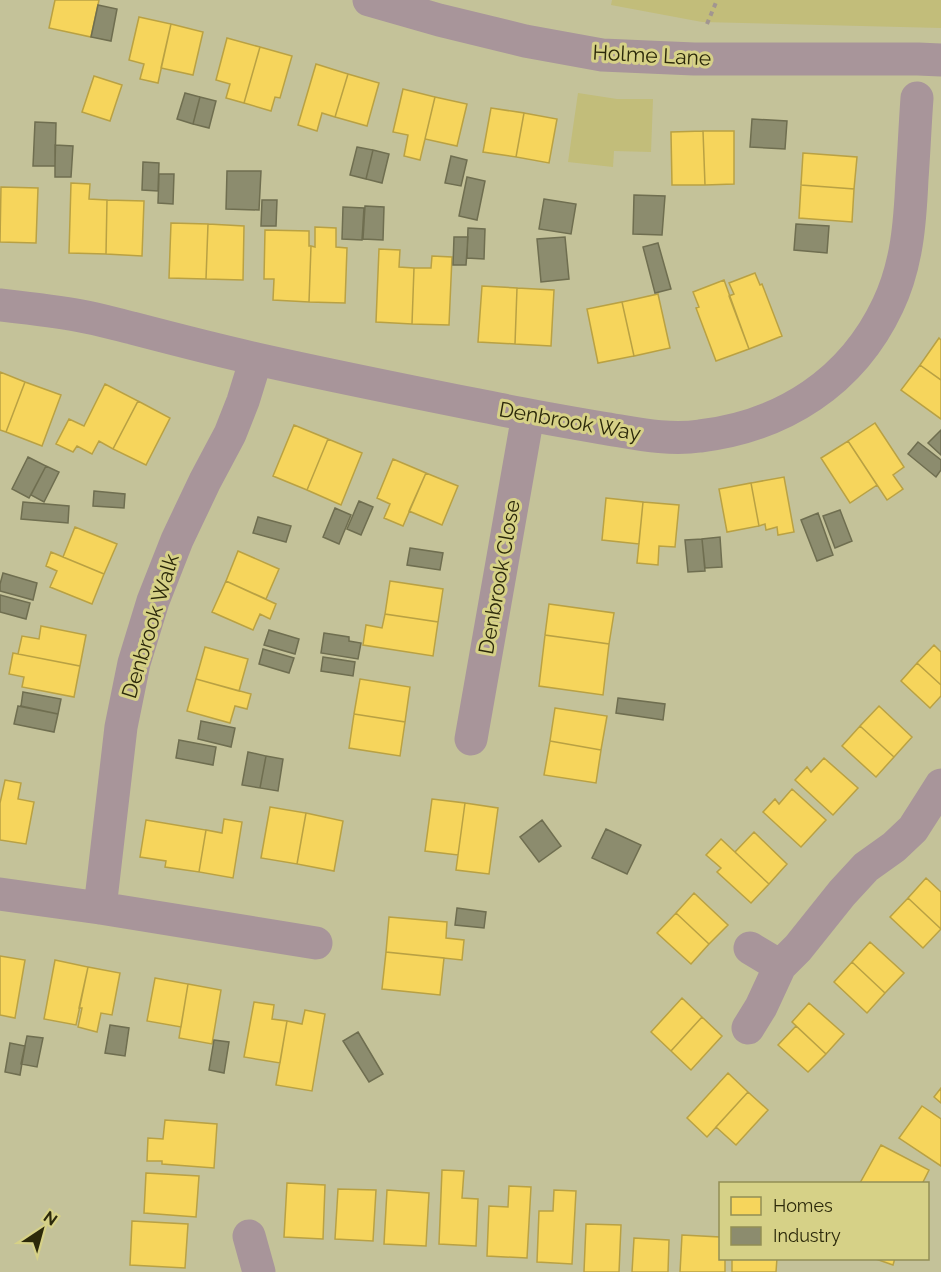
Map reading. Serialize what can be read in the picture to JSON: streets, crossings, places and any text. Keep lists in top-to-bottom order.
{
  "streets": {
    "street": [
      "Holme Lane",
      "Denbrook Way",
      "Denbrook Close",
      "Denbrook Walk"
    ]
  },
  "crossings": [
    ["Denbrook Way", "Denbrook Close"],
    ["Denbrook Way", "Denbrook Walk"]
  ],
  "legend": ["Homes", "Industry"],
  "north": "top right"
}
